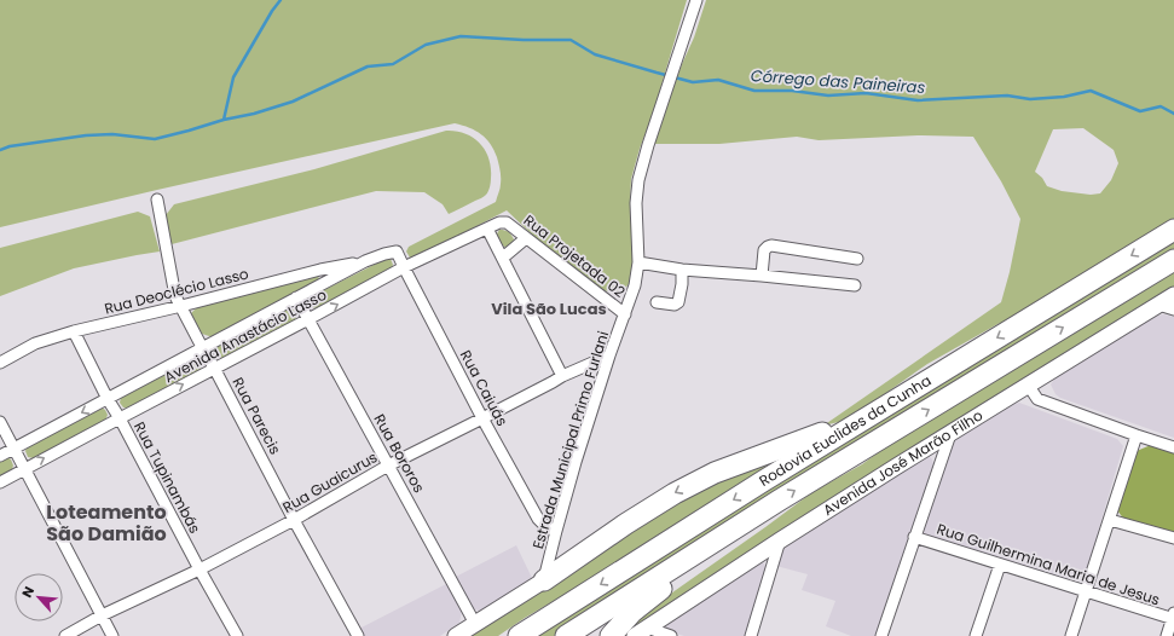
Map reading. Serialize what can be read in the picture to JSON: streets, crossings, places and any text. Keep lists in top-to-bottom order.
{
  "streets": {
    "highway": ["Rodovia Euclides da Cunha"],
    "main road": ["Avenida José Marão Filho"],
    "street": [
      "Rua Projetada 02",
      "Rua Deoclécio Lasso",
      "Avenida Anastácio Lasso",
      "Rua Caiuás",
      "Rua Parecis",
      "Estrada Municipal Primo Furlani",
      "Rua Bororos",
      "Rua Tupinambás",
      "Rua Guaicurus",
      "Rua Guilhermina Maria de Jesus"
    ]
  },
  "crossings": [
    ["Rua Projetada 02", "Avenida Anastácio Lasso"],
    ["Rua Projetada 02", "Estrada Municipal Primo Furlani"],
    ["Rua Deoclécio Lasso", "Avenida Anastácio Lasso"],
    ["Rua Deoclécio Lasso", "Rua Parecis"],
    ["Rua Deoclécio Lasso", "Rua Tupinambás"],
    ["Avenida Anastácio Lasso", "Rua Caiuás"],
    ["Avenida Anastácio Lasso", "Rua Parecis"],
    ["Avenida Anastácio Lasso", "Rua Bororos"],
    ["Avenida Anastácio Lasso", "Rua Tupinambás"],
    ["Rua Caiuás", "Estrada Municipal Primo Furlani"],
    ["Rua Caiuás", "Rua Guaicurus"],
    ["Rua Parecis", "Rua Guaicurus"],
    ["Estrada Municipal Primo Furlani", "Rua Guaicurus"],
    ["Rua Bororos", "Rua Guaicurus"],
    ["Rua Tupinambás", "Rua Guaicurus"]
  ],
  "districts": ["Vila São Lucas", "Loteamento São Damião"],
  "water": ["Córrego das Paineiras"],
  "north": "top left"
}
